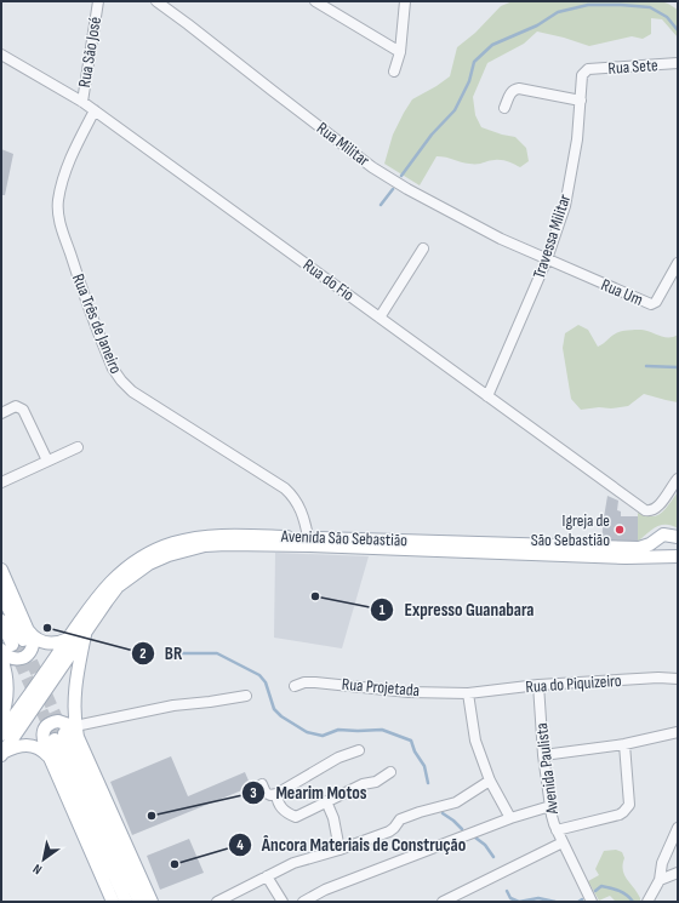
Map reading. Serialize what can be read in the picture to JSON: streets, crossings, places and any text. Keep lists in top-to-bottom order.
{
  "streets": {
    "main road": ["Avenida São Sebastião"],
    "street": [
      "Rua São José",
      "Rua Sete",
      "Rua Militar",
      "Travessa Militar",
      "Rua do Fio",
      "Rua Um",
      "Rua Três de Janeiro",
      "Rua do Piquizeiro",
      "Rua Projetada",
      "Avenida Paulista"
    ]
  },
  "crossings": [
    ["Rua São José", "Rua do Fio"],
    ["Rua Sete", "Travessa Militar"],
    ["Rua Militar", "Travessa Militar"],
    ["Rua Militar", "Rua Um"],
    ["Travessa Militar", "Rua do Fio"],
    ["Travessa Militar", "Rua Um"],
    ["Rua do Fio", "Rua Três de Janeiro"],
    ["Rua Três de Janeiro", "Avenida São Sebastião"],
    ["Rua do Piquizeiro", "Rua Projetada"],
    ["Rua do Piquizeiro", "Avenida Paulista"]
  ],
  "places": [
    "Igreja de São Sebastião",
    "Expresso Guanabara",
    "BR",
    "Mearim Motos",
    "Âncora Materiais de Construção"
  ],
  "north": "bottom left"
}
